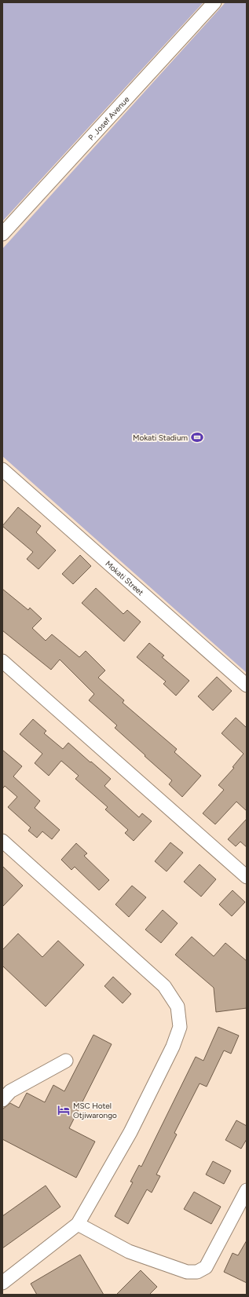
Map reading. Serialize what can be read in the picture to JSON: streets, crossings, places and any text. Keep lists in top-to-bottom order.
{
  "streets": {
    "street": ["P. Josef Avenue", "Mokati Street"]
  },
  "places": {
    "sports": ["Mokati Stadium"],
    "hotel": ["MSC Hotel Otjiwarongo"]
  }
}
